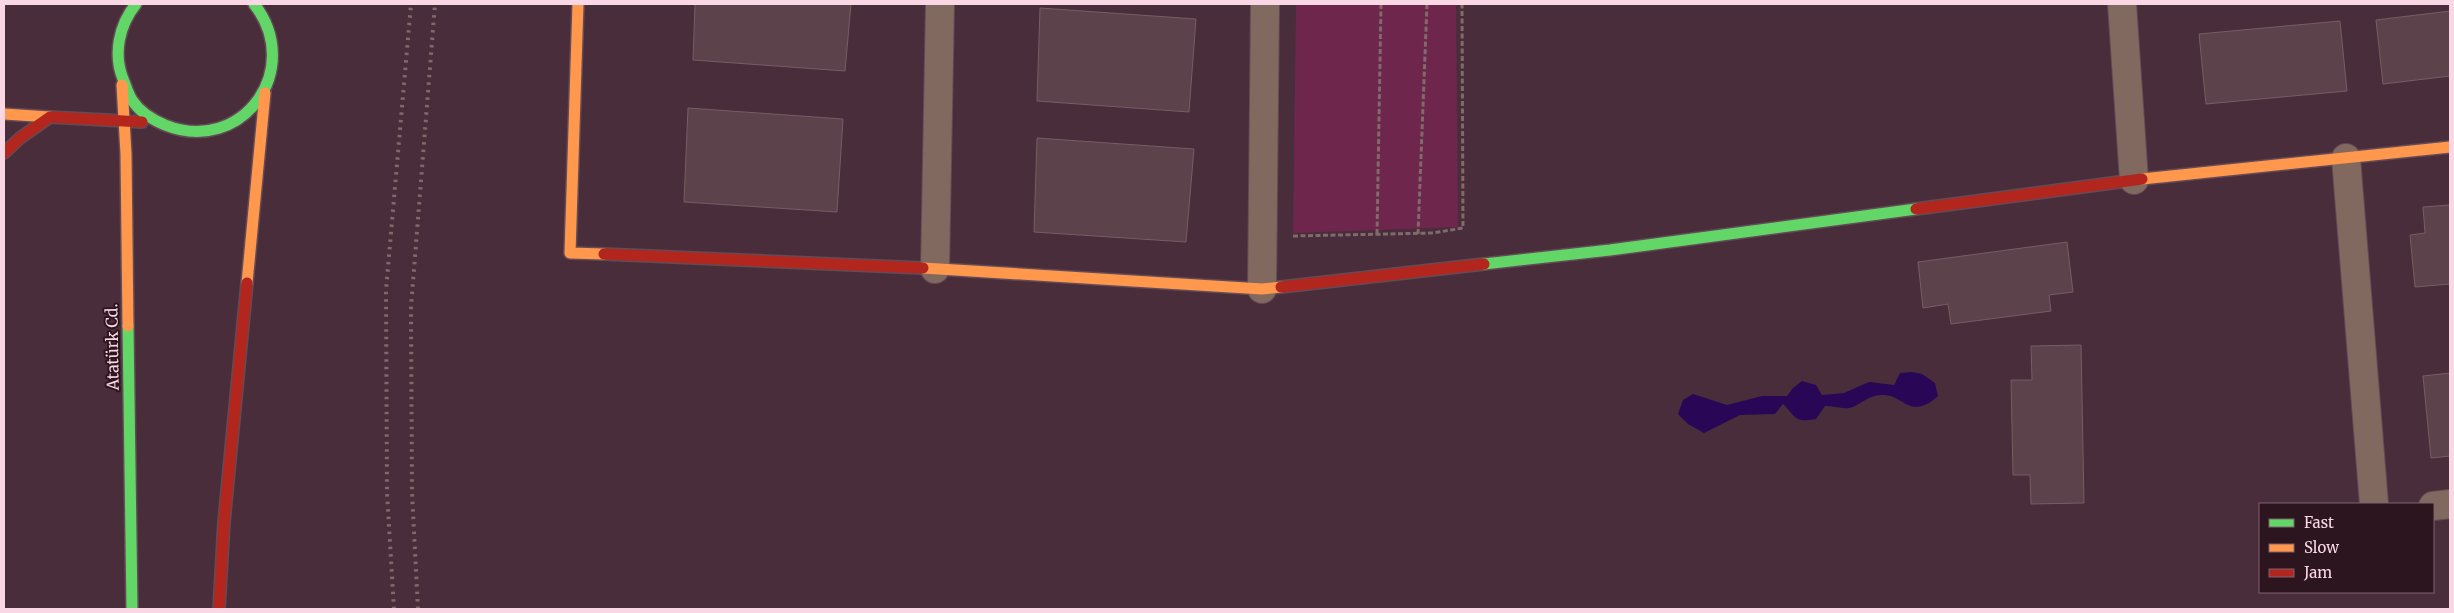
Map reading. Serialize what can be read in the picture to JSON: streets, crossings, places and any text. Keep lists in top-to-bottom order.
{
  "streets": {
    "street": ["Atatürk Cd."]
  },
  "legend": ["Fast", "Slow", "Jam"]
}
